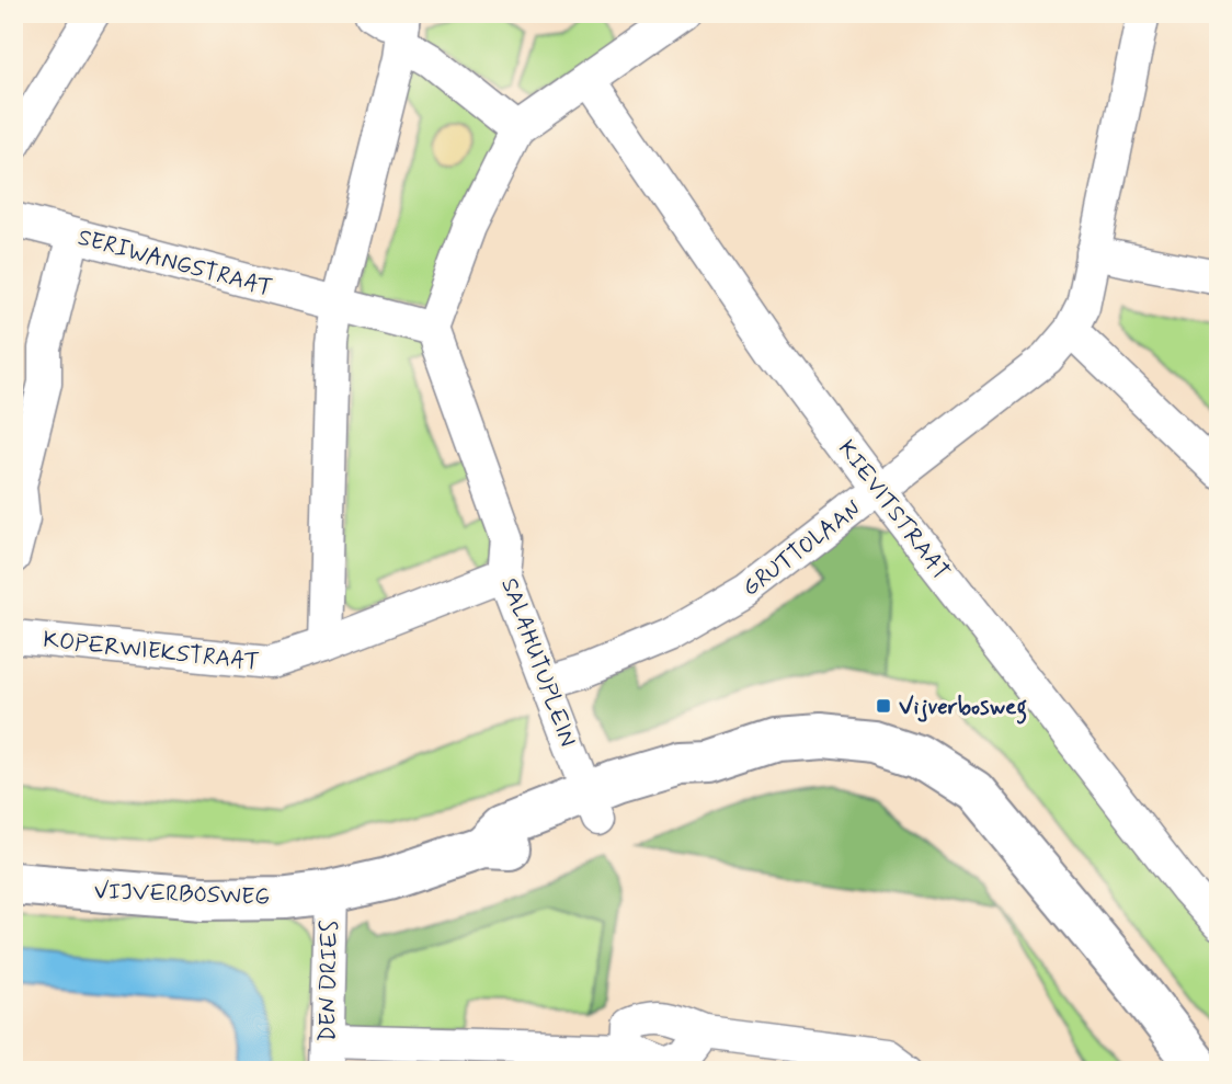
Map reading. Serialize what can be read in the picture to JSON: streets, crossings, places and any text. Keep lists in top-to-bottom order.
{
  "streets": {
    "main road": ["VIJVERBOSWEG"],
    "street": [
      "SERIWANGSTRAAT",
      "KIEVITSTRAAT",
      "GRUTTOLAAN",
      "KOPERWIEKSTRAAT",
      "SALAHUTUPLEIN",
      "DEN DRIES"
    ]
  },
  "crossings": [
    ["KIEVITSTRAAT", "GRUTTOLAAN"],
    ["GRUTTOLAAN", "SALAHUTUPLEIN"],
    ["KOPERWIEKSTRAAT", "SALAHUTUPLEIN"],
    ["SALAHUTUPLEIN", "VIJVERBOSWEG"],
    ["VIJVERBOSWEG", "DEN DRIES"]
  ],
  "places": {
    "transit": ["Vijverbosweg"]
  }
}
